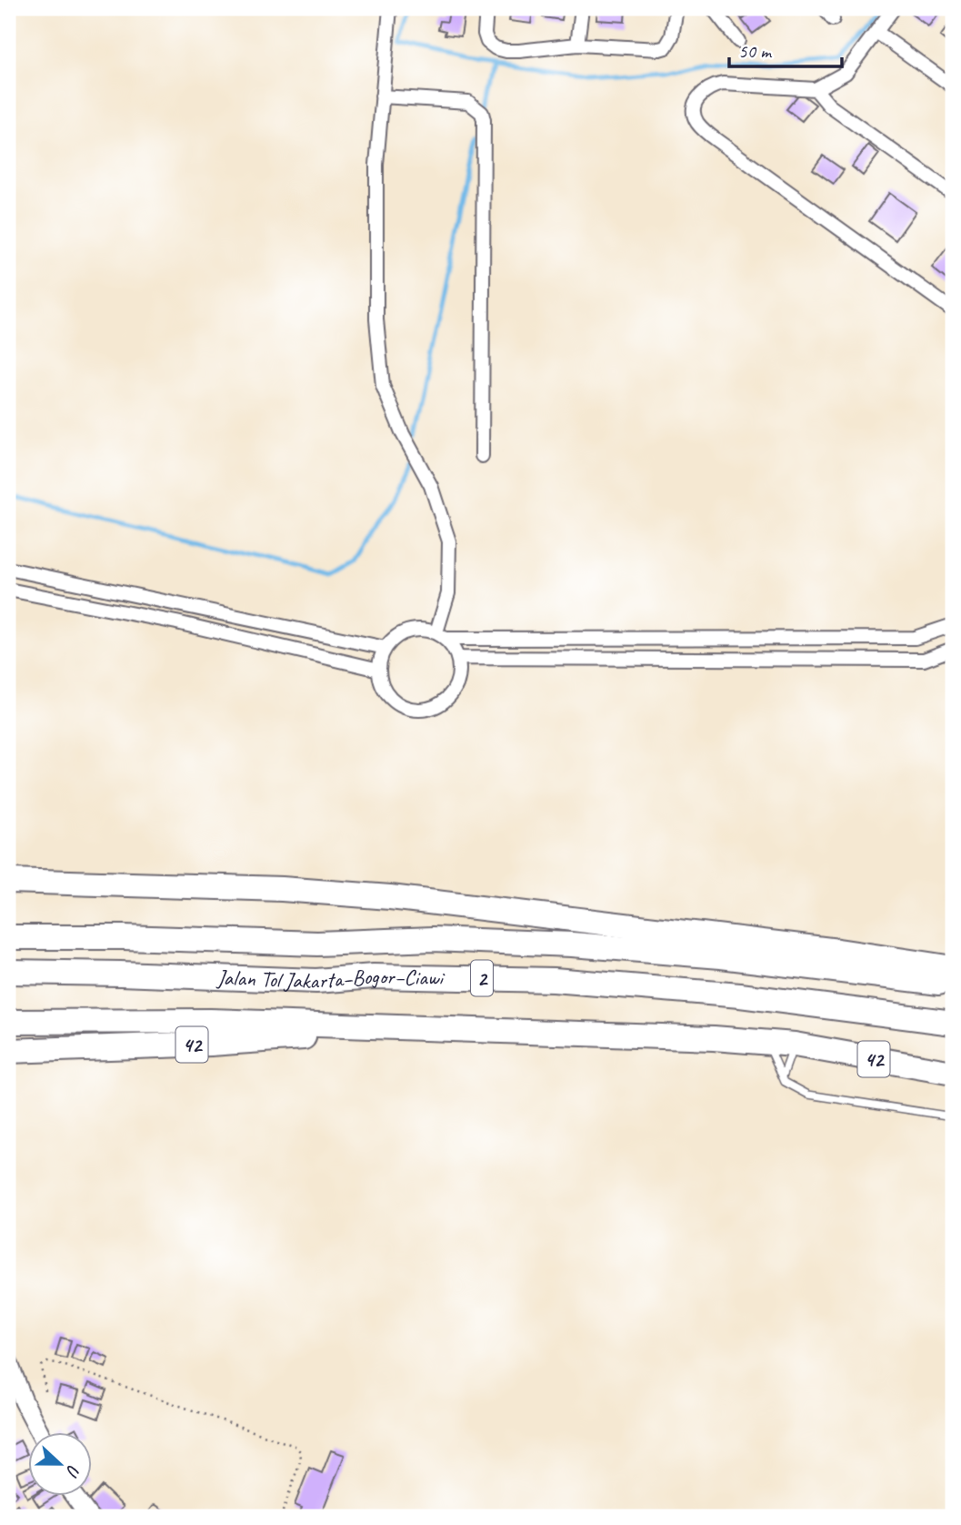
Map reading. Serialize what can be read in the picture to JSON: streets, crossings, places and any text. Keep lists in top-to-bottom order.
{
  "streets": {
    "highway": ["Jalan Tol Jakarta–Bogor–Ciawi", "2", "42"]
  },
  "scale_bar": "50 m",
  "north": "right"
}
